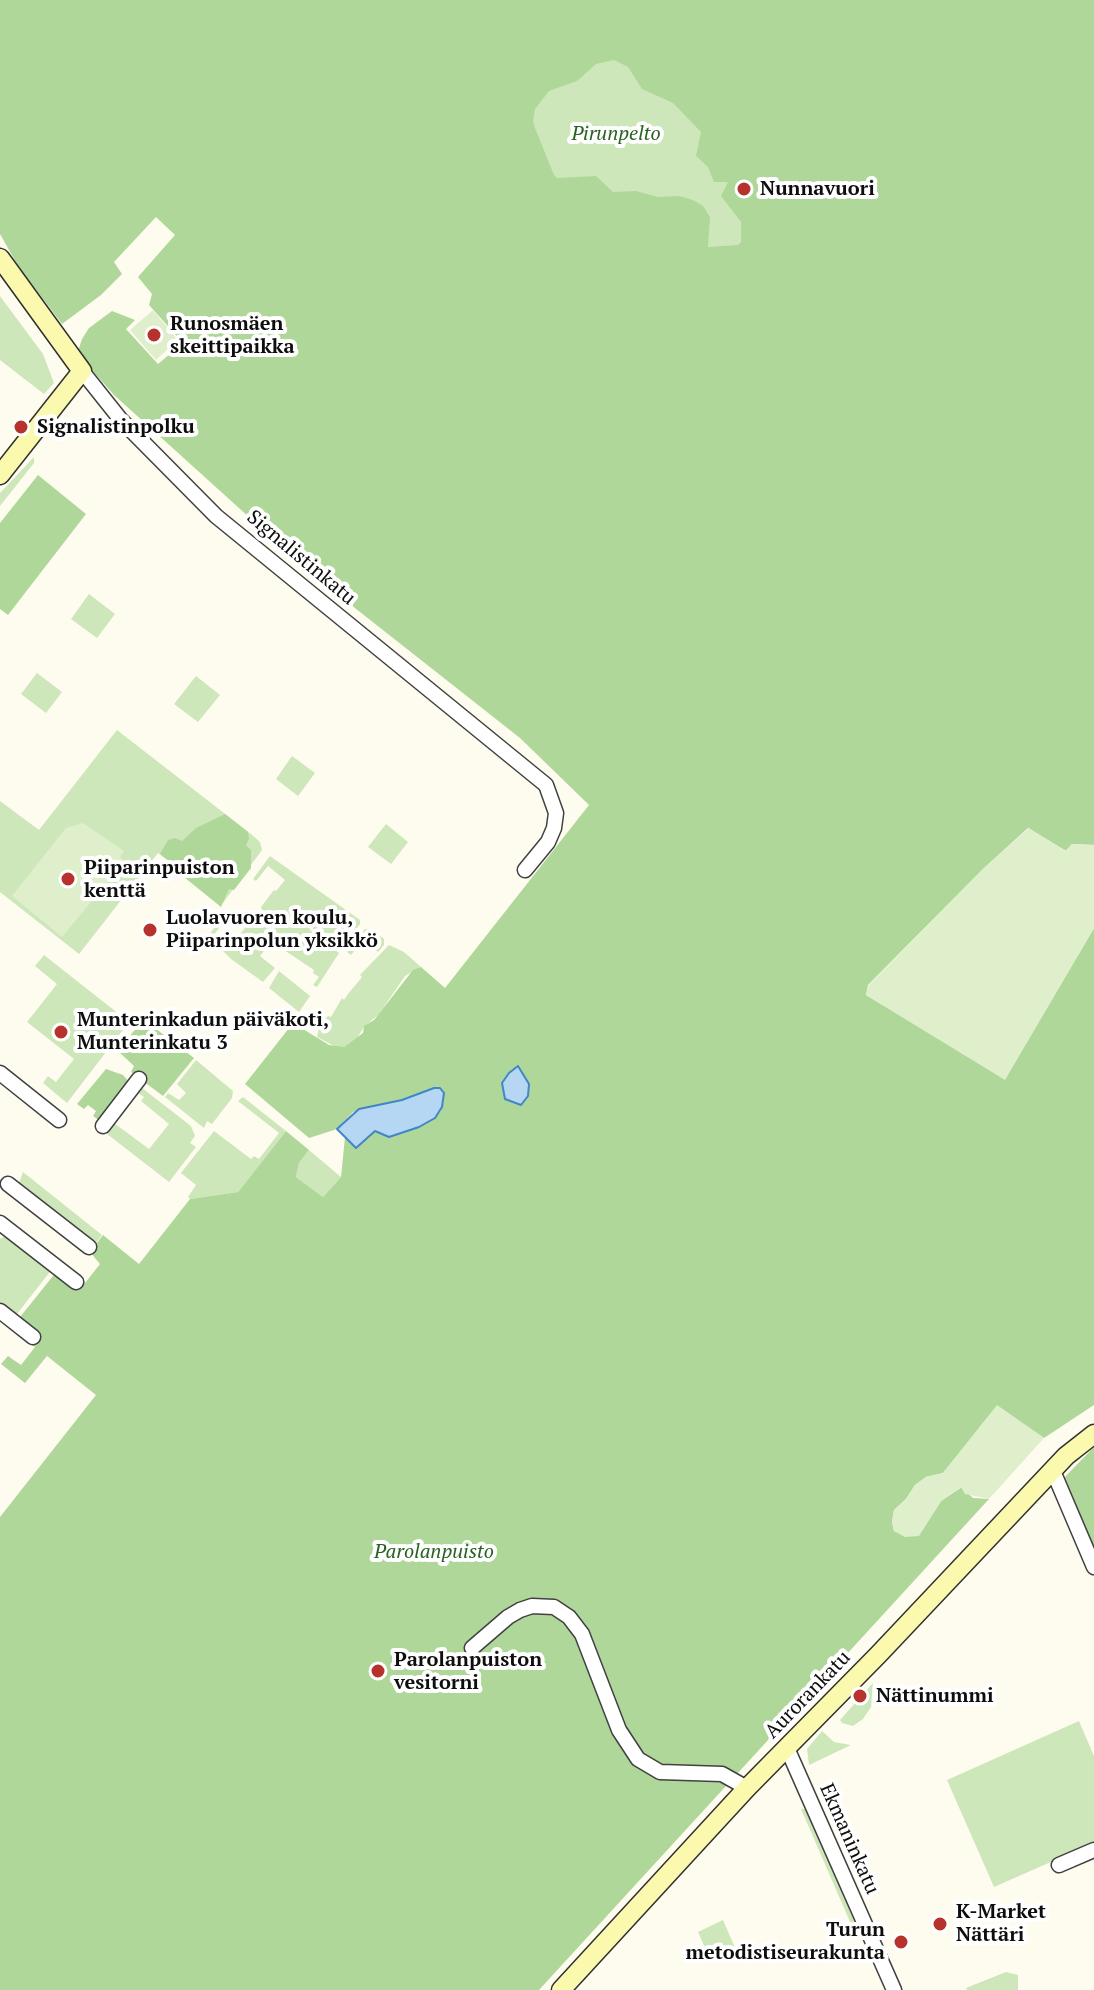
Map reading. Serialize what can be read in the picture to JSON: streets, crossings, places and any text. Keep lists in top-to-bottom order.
{
  "streets": {
    "street": ["Signalistinkatu", "Aurorankatu", "Ekmaninkatu"]
  },
  "crossings": [
    ["Aurorankatu", "Ekmaninkatu"]
  ],
  "parks": ["Pirunpelto", "Parolanpuisto"],
  "places": [
    "Nunnavuori",
    "Runosmäen skeittipaikka",
    "Signalistinpolku",
    "Piiparinpuiston kenttä",
    "Luolavuoren koulu, Piiparinpolun yksikkö",
    "Munterinkadun päiväkoti, Munterinkatu 3",
    "Parolanpuiston vesitorni",
    "Nättinummi",
    "K-Market Nättäri",
    "Turun metodistiseurakunta"
  ]
}
